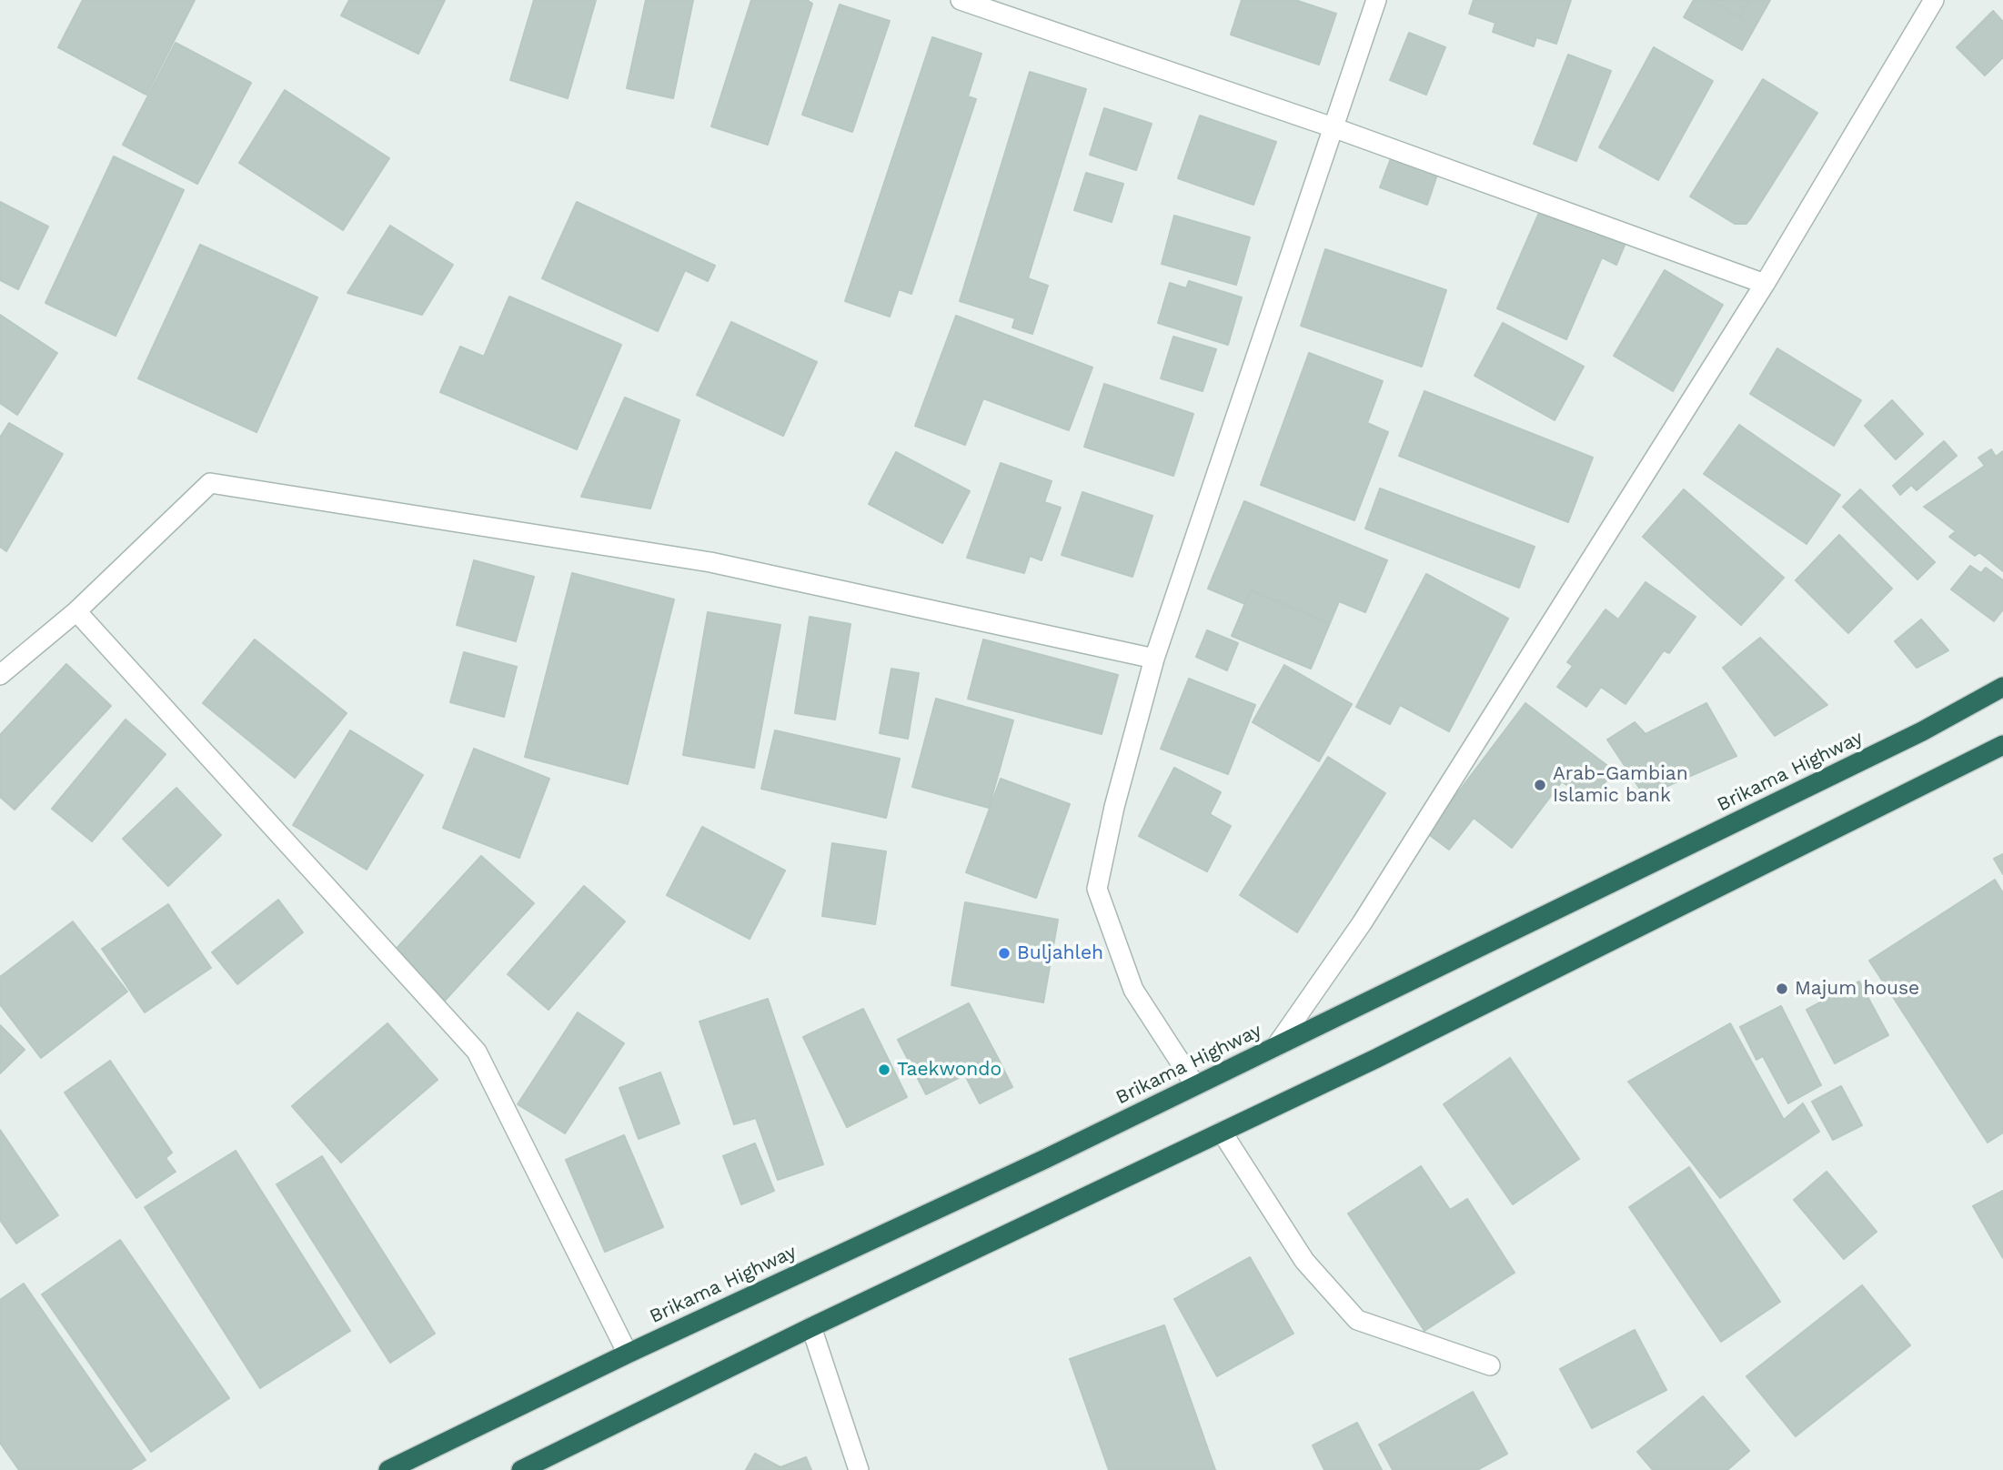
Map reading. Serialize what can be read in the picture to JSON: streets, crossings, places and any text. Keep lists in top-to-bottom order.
{
  "streets": {
    "highway": ["Brikama Highway"]
  },
  "places": [
    "Arab-Gambian Islamic bank",
    "Buljahleh",
    "Majum house",
    "Taekwondo"
  ]
}
